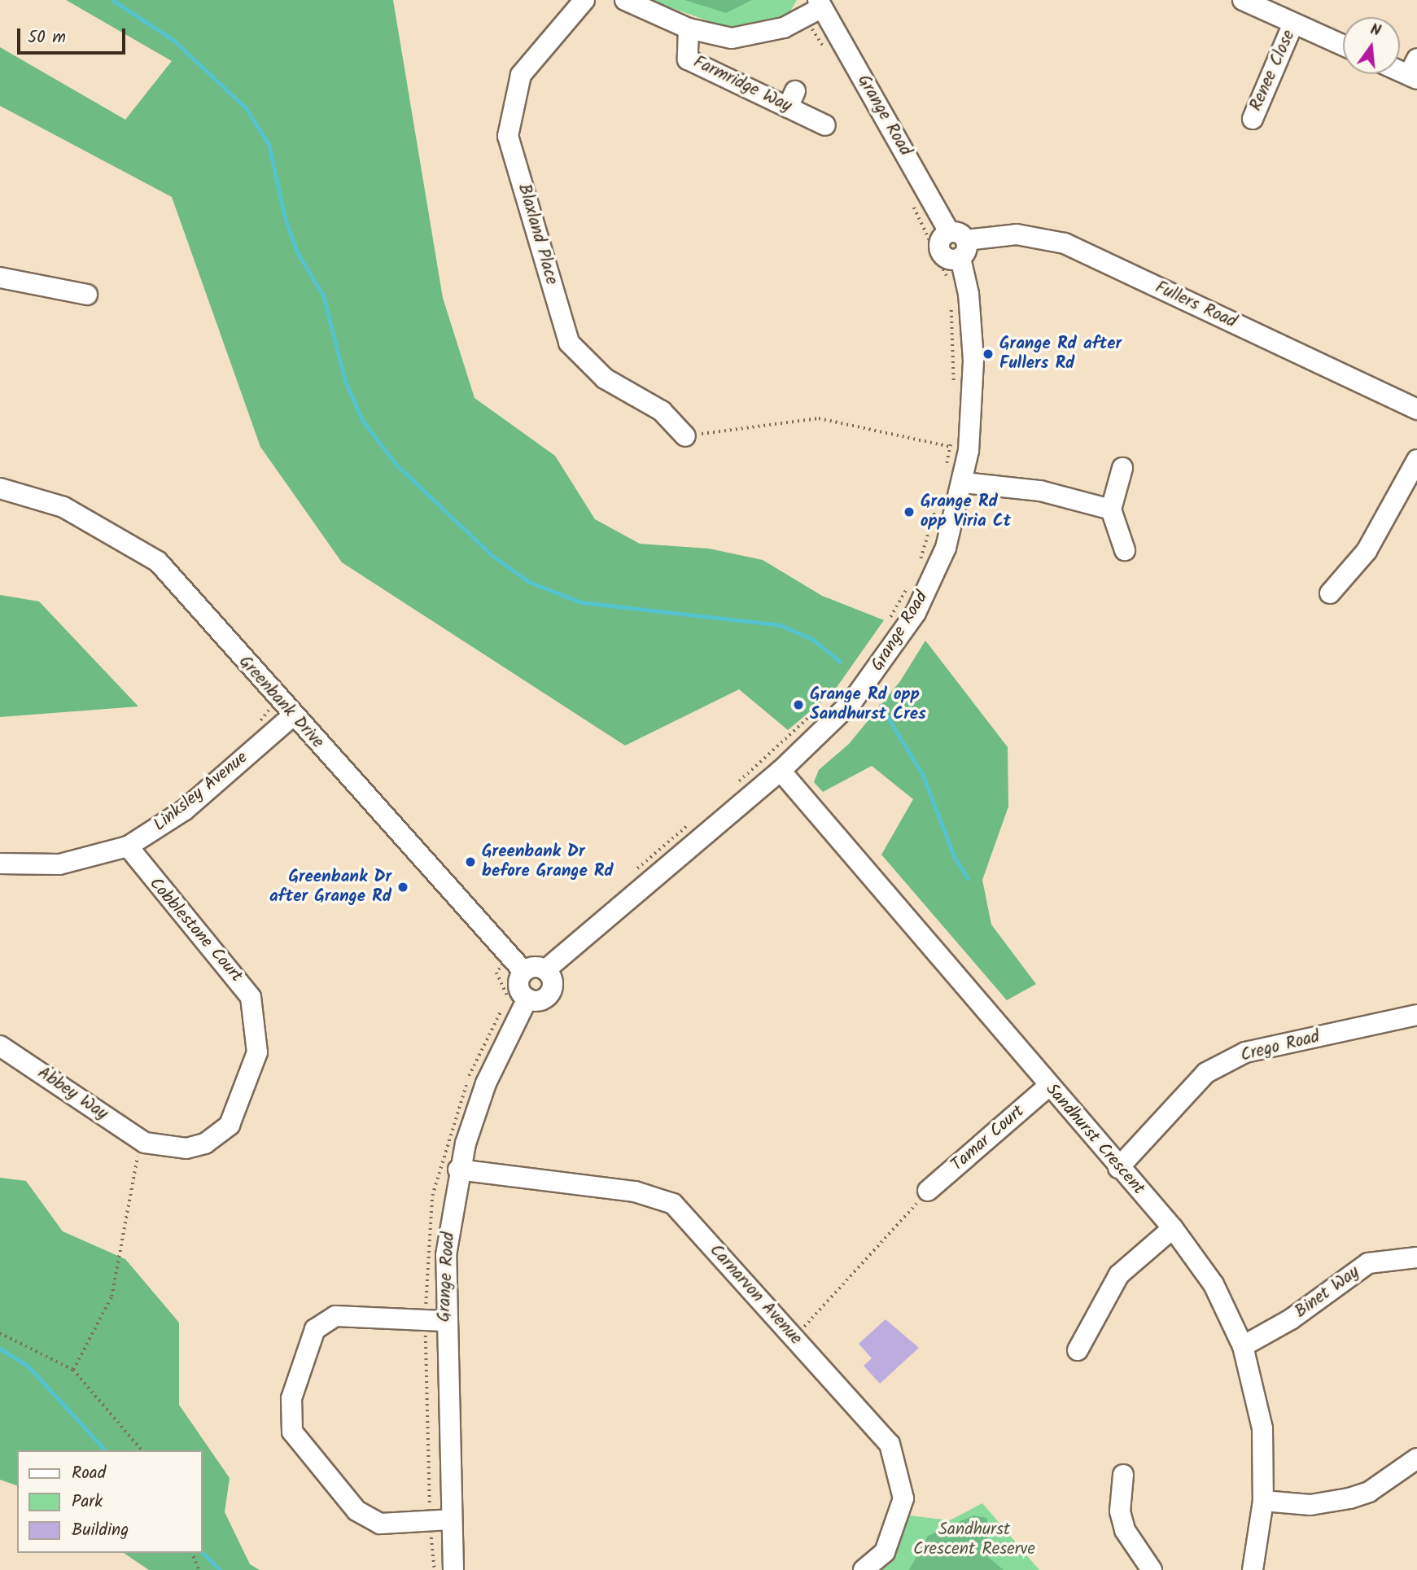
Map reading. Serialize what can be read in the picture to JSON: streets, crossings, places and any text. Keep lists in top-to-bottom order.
{
  "streets": {
    "street": [
      "Renee Close",
      "Farmridge Way",
      "Grange Road",
      "Blaxland Place",
      "Fullers Road",
      "Greenbank Drive",
      "Linksley Avenue",
      "Cobblestone Court",
      "Crego Road",
      "Abbey Way",
      "Tamar Court",
      "Sandhurst Crescent",
      "Binet Way",
      "Carnarvon Avenue"
    ]
  },
  "crossings": [
    ["Grange Road", "Fullers Road"],
    ["Grange Road", "Greenbank Drive"],
    ["Grange Road", "Sandhurst Crescent"],
    ["Grange Road", "Carnarvon Avenue"],
    ["Greenbank Drive", "Linksley Avenue"],
    ["Linksley Avenue", "Cobblestone Court"],
    ["Cobblestone Court", "Abbey Way"],
    ["Crego Road", "Sandhurst Crescent"],
    ["Tamar Court", "Sandhurst Crescent"],
    ["Sandhurst Crescent", "Binet Way"]
  ],
  "parks": ["Sandhurst Crescent Reserve"],
  "places": [
    "Grange Rd after Fullers Rd",
    "Grange Rd opp Viria Ct",
    "Grange Rd opp Sandhurst Cres",
    "Greenbank Dr before Grange Rd",
    "Greenbank Dr after Grange Rd"
  ],
  "legend": ["Road", "Park", "Building"],
  "scale_bar": "50 m",
  "north": "top"
}
